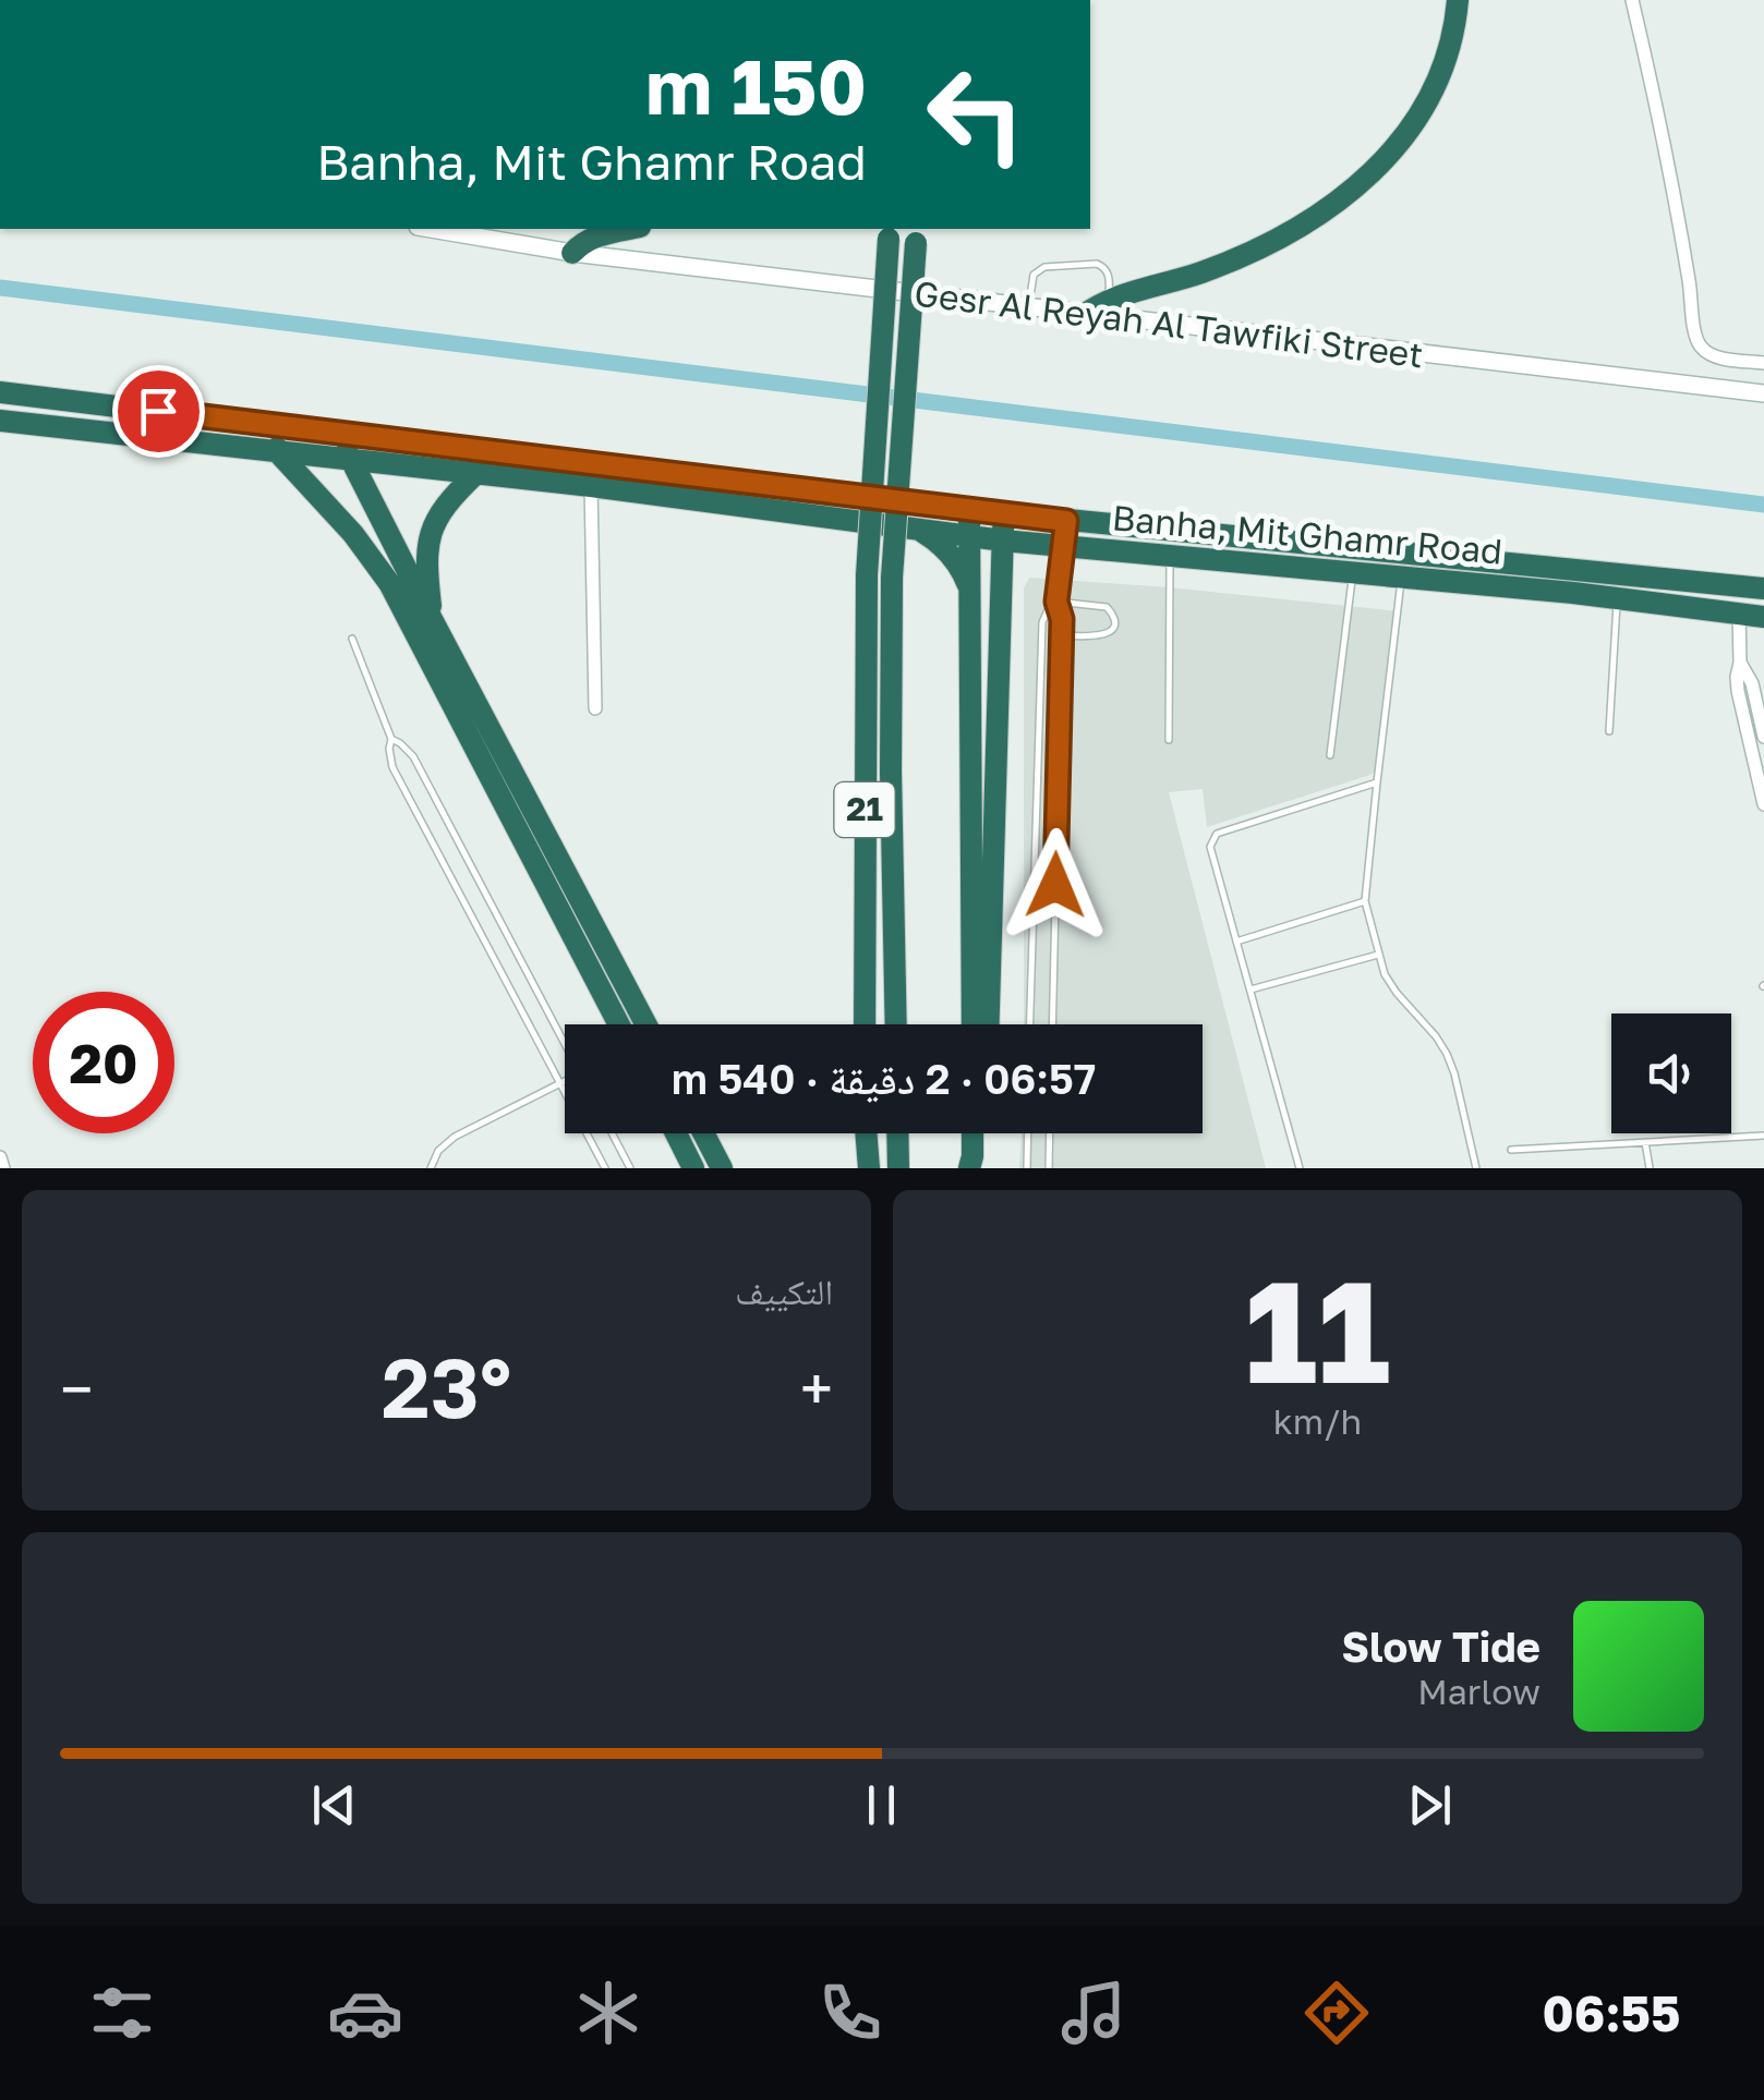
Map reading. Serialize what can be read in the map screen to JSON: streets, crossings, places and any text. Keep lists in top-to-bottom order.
{
  "streets": {
    "highway": ["Banha, Mit Ghamr Road", "21"],
    "main road": ["Gesr Al Reyah Al Tawfiki Street"]
  },
  "page": {
    "turn": ["150 m", "Banha, Mit Ghamr Road"],
    "limit": "20",
    "trip": "06:57 · 2 دقيقة · 540 m",
    "tile": [
      ["11", "km/h"],
      "التكييف"
    ],
    "heat": ["−", "23°", "+"],
    "song": ["Slow Tide", "Marlow"],
    "tabs": "06:55"
  }
}
